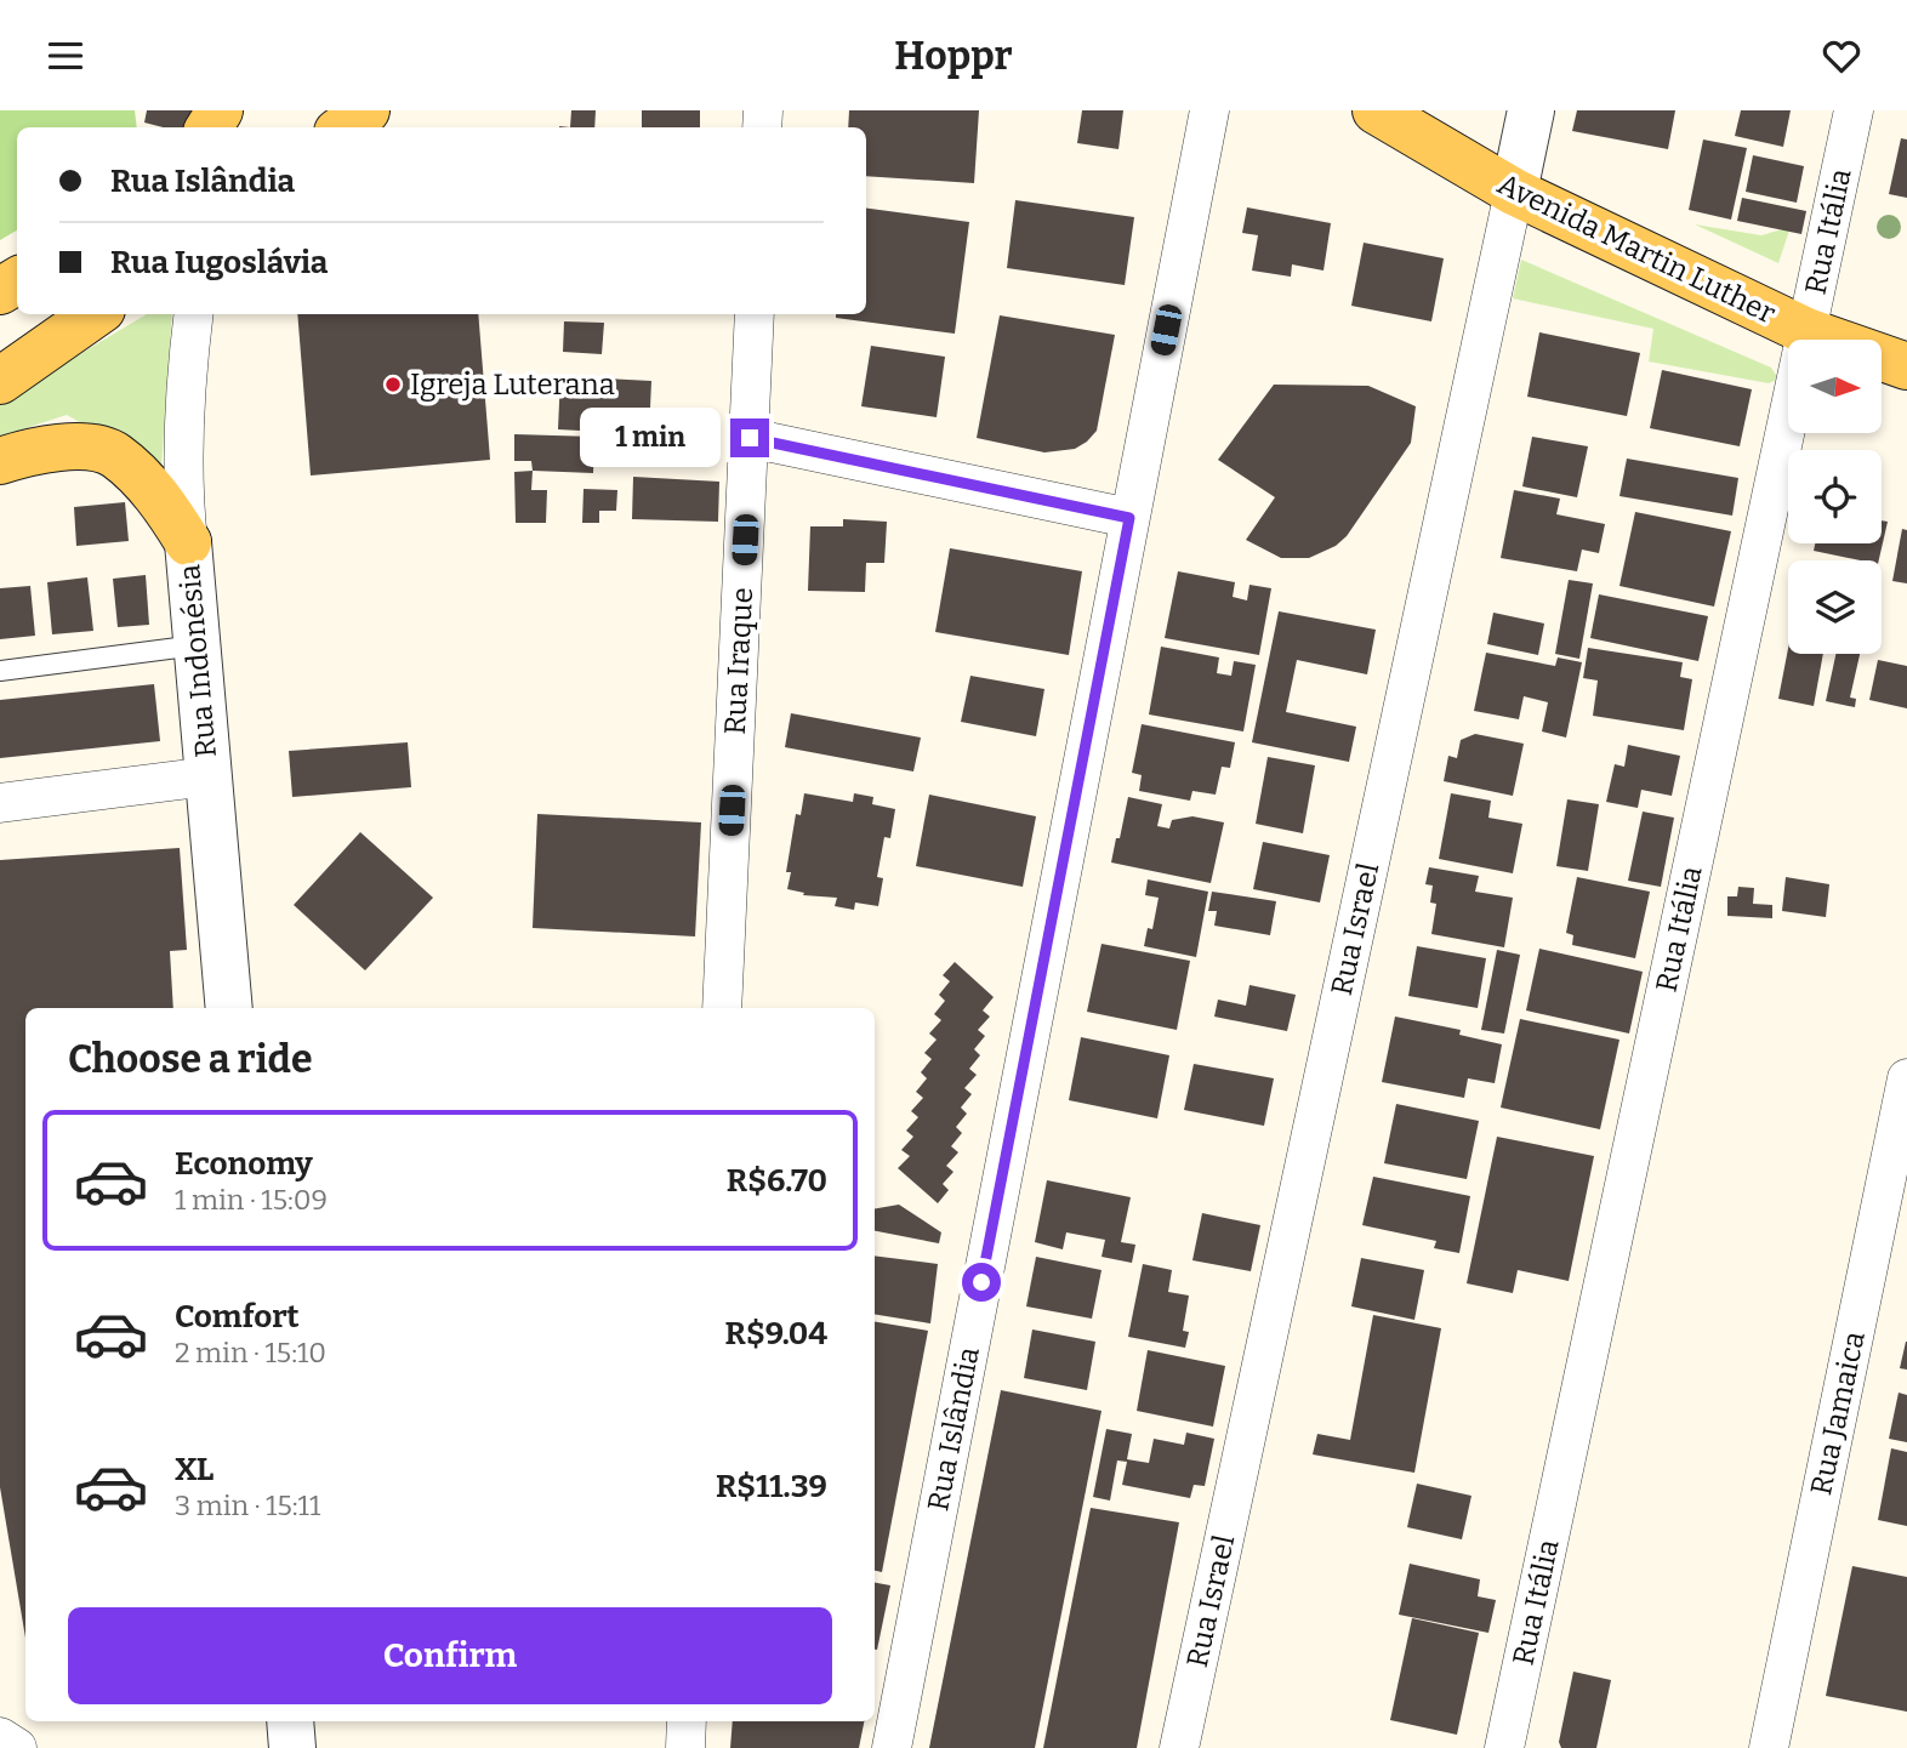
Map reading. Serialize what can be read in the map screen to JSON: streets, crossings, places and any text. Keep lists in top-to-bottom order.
{
  "streets": {
    "main road": ["Avenida Martin Luther"],
    "street": [
      "Rua Itália",
      "Rua Indonésia",
      "Rua Iraque",
      "Rua Israel",
      "Rua Jamaica",
      "Rua Islândia"
    ]
  },
  "crossings": [
    ["Rua Itália", "Avenida Martin Luther"],
    ["Avenida Martin Luther", "Rua Israel"]
  ],
  "places": ["Igreja Luterana"],
  "north": "right",
  "page": {
    "header": "Hoppr",
    "banner": ["Rua Islândia", "Rua Iugoslávia"],
    "bubble": "1 min",
    "heading": "Choose a ride",
    "list": [
      {
        "name": "Economy",
        "note": "1 min · 15:09",
        "value": "R$6.70"
      },
      {
        "name": "Comfort",
        "note": "2 min · 15:10",
        "value": "R$9.04"
      },
      {
        "name": "XL",
        "note": "3 min · 15:11",
        "value": "R$11.39"
      }
    ],
    "buttons": "Confirm"
  }
}
